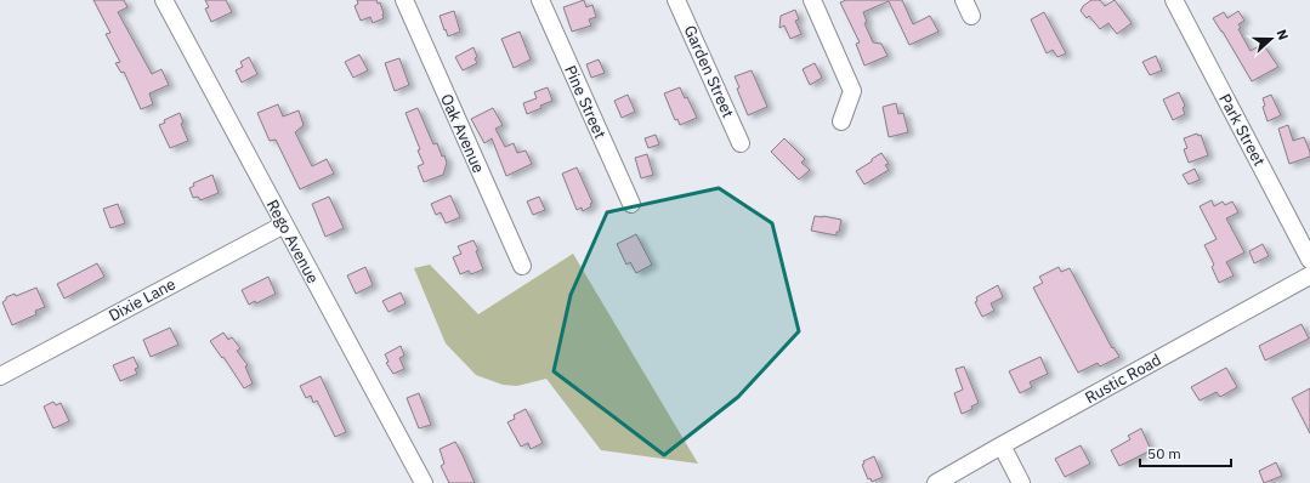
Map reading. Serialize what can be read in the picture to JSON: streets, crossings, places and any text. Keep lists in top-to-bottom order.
{
  "streets": {
    "street": [
      "Garden Street",
      "Pine Street",
      "Park Street",
      "Oak Avenue",
      "Rego Avenue",
      "Dixie Lane",
      "Rustic Road"
    ]
  },
  "crossings": [
    ["Rego Avenue", "Dixie Lane"]
  ],
  "scale_bar": "50 m",
  "north": "right"
}
